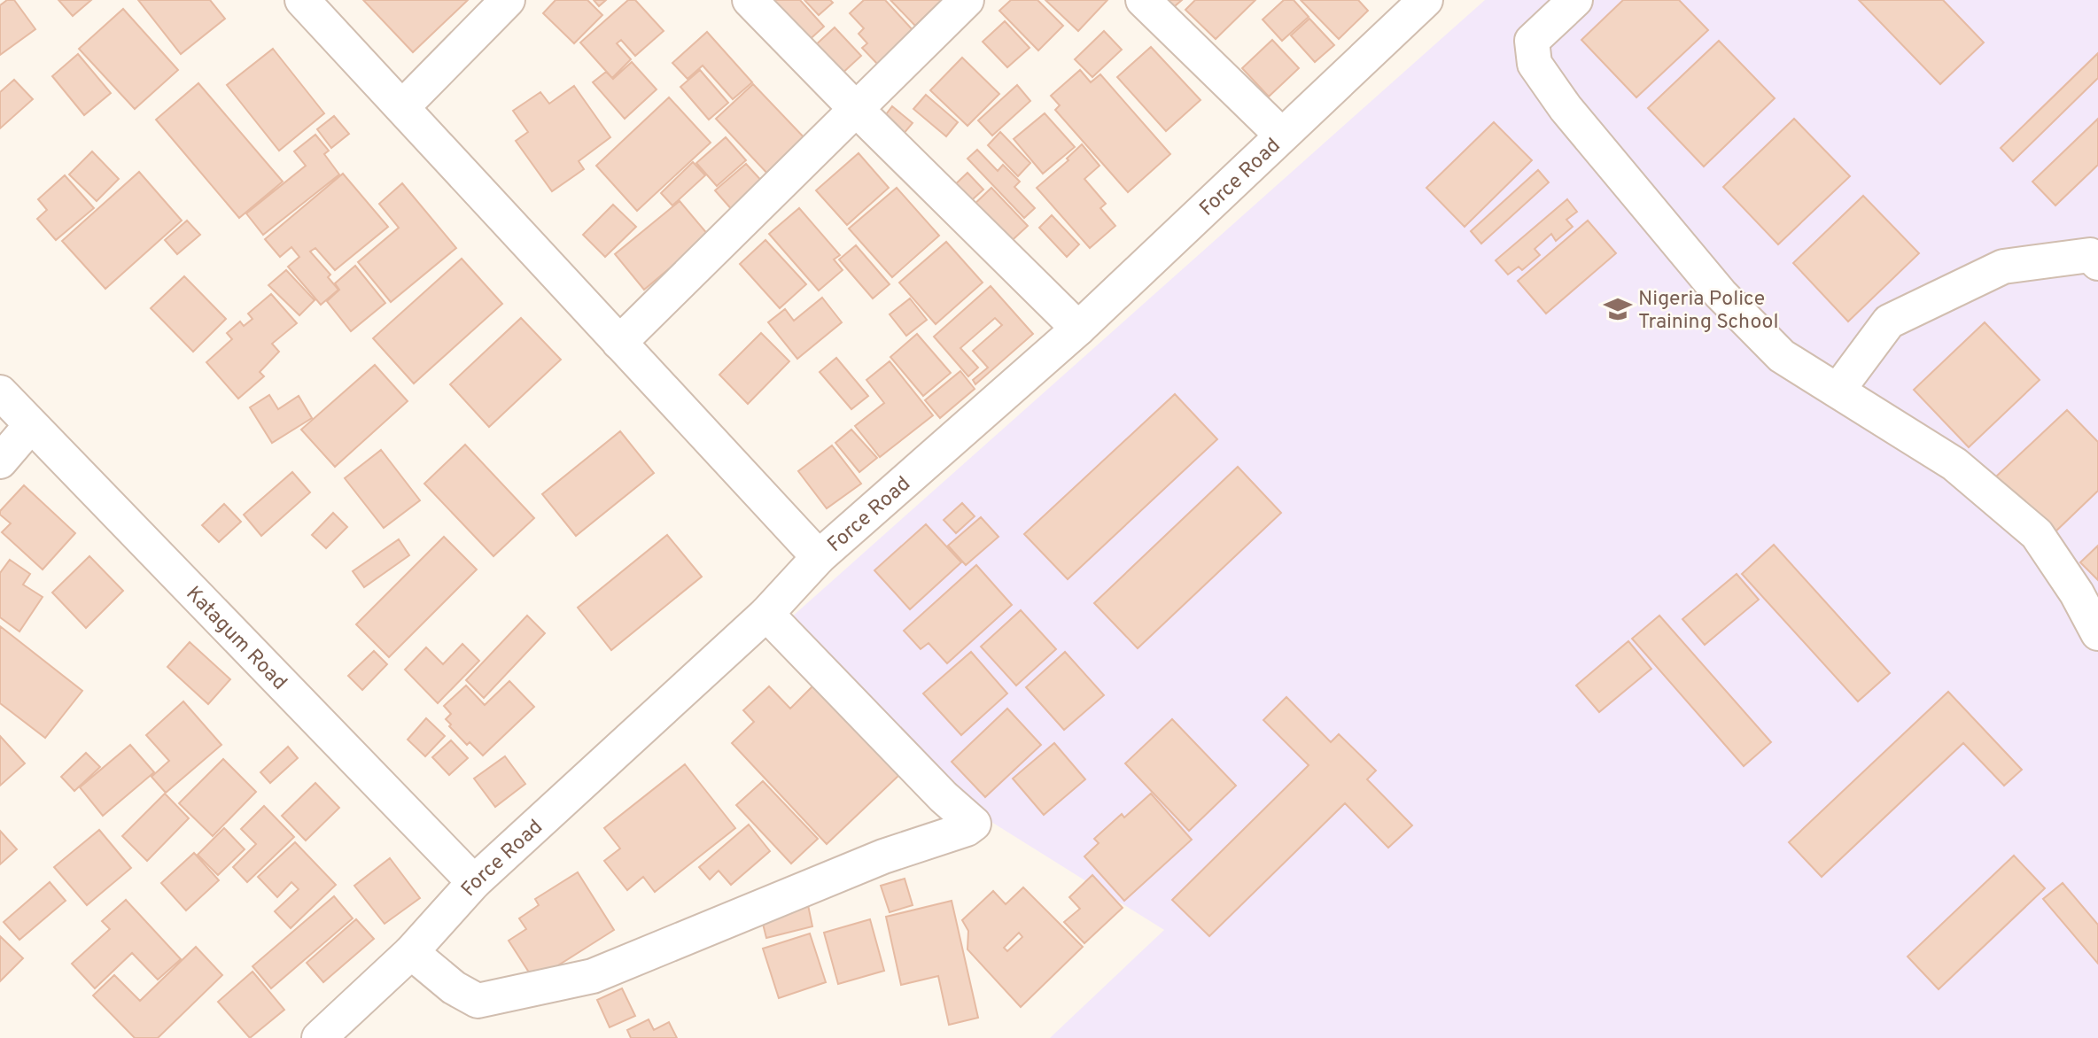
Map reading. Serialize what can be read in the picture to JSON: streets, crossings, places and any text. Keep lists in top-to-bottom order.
{
  "streets": {
    "street": ["Force Road", "Katagum Road"]
  },
  "crossings": [
    ["Force Road", "Katagum Road"]
  ],
  "places": {
    "school or university": ["Nigeria Police Training School"]
  }
}
